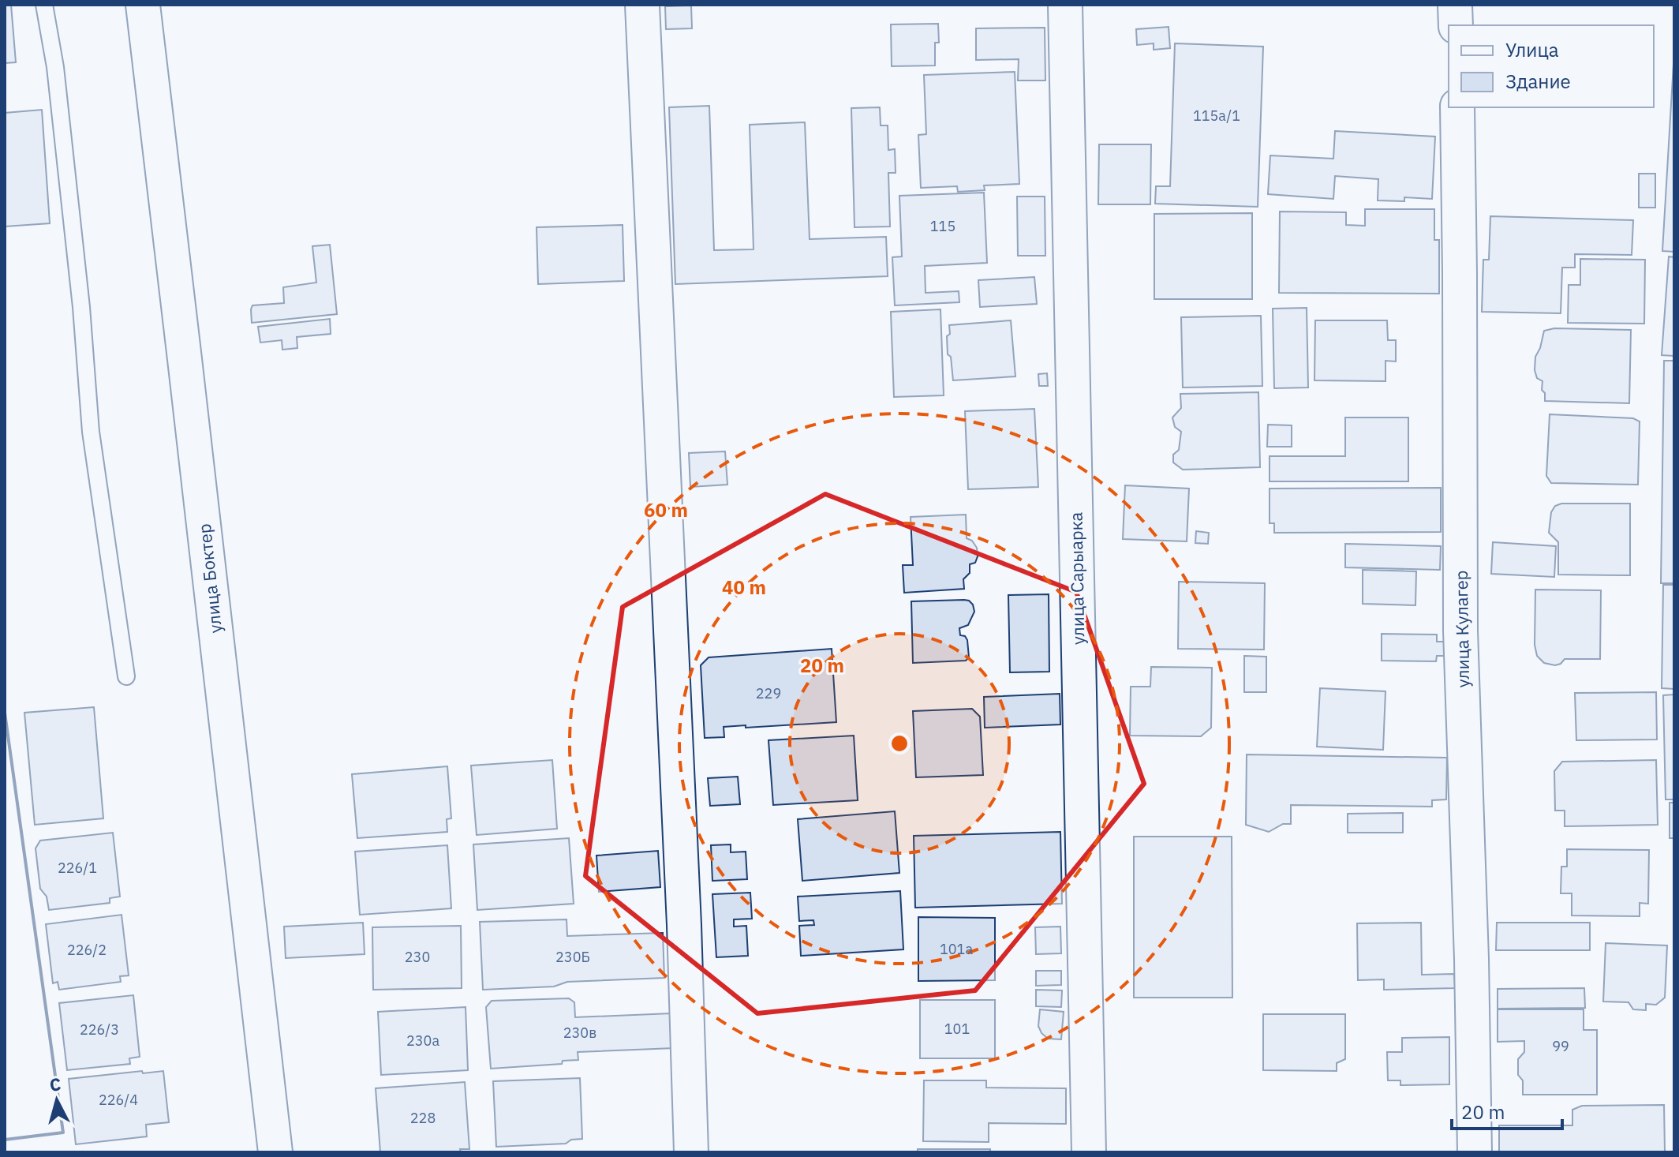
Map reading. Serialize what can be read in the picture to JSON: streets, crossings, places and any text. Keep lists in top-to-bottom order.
{
  "streets": {
    "street": ["улица Боктер", "улица Сарыарка", "улица Кулагер"]
  },
  "house_numbers": [
    "115а/1",
    "115",
    "229",
    "226/1",
    "101а",
    "226/2",
    "230",
    "230Б",
    "101",
    "226/3",
    "230в",
    "230а",
    "99",
    "226/4",
    "228"
  ],
  "legend": ["Улица", "Здание"],
  "scale_bar": "20 m",
  "north": "top",
  "rings": ["60 m", "40 m", "20 m"]
}
